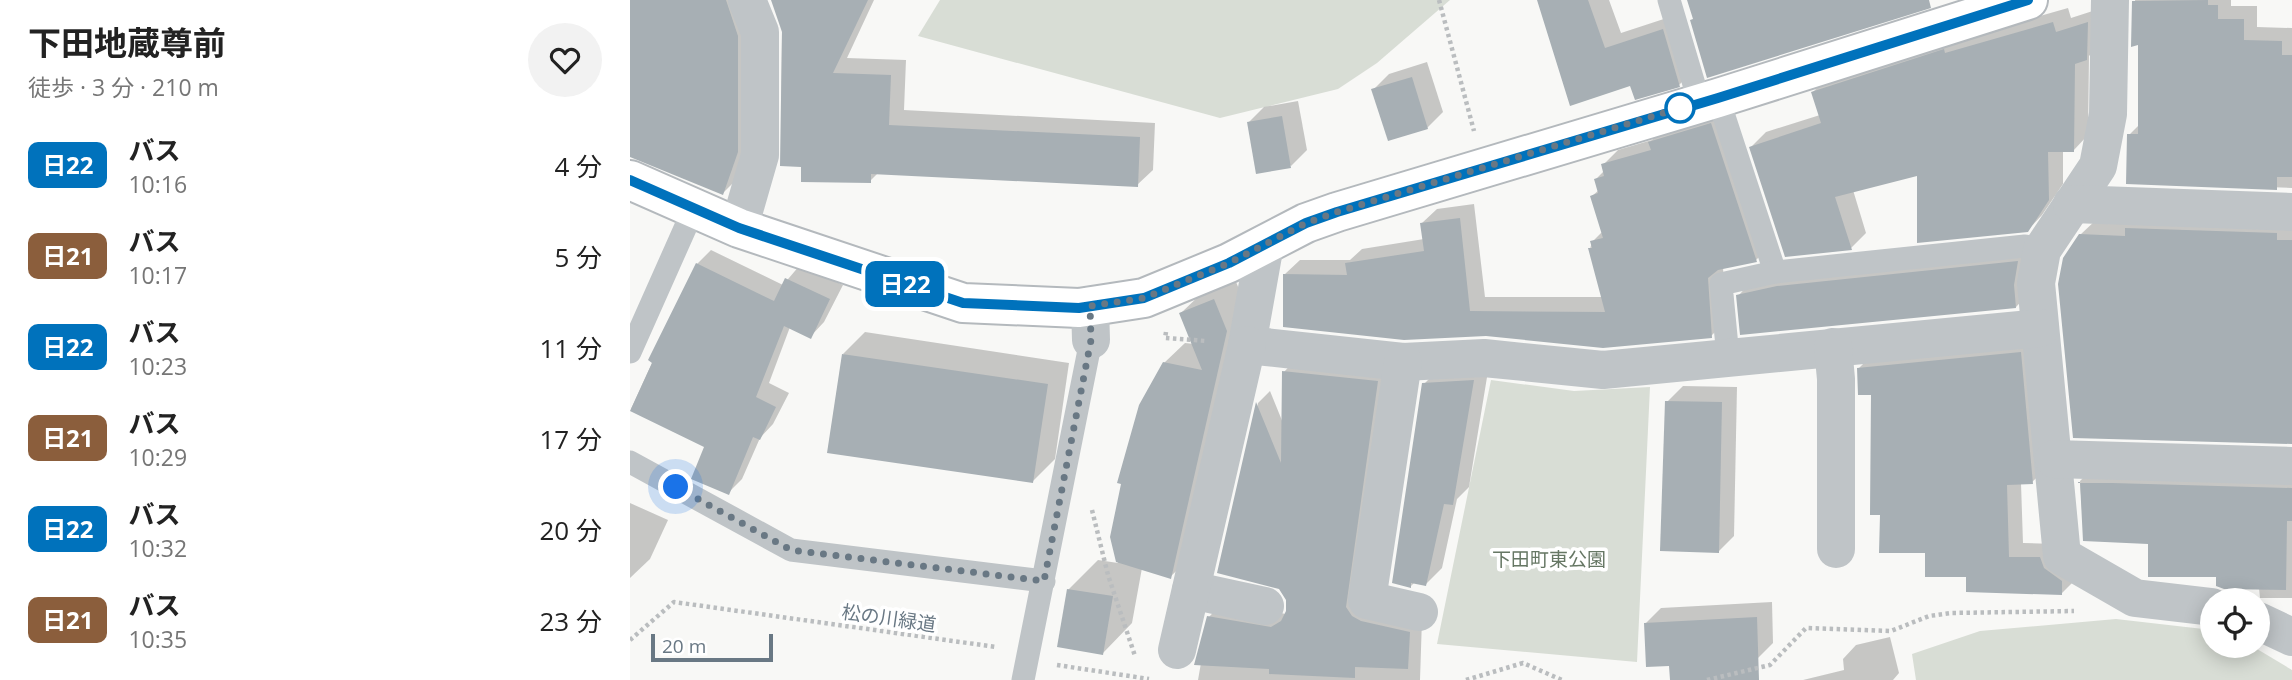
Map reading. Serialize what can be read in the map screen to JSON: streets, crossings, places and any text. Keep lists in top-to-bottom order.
{
  "streets": {
    "path": ["松の川緑道"]
  },
  "parks": ["下田町東公園"],
  "lines": ["bus line 日22"],
  "scale_bar": "20 m",
  "page": {
    "heading": ["下田地蔵尊前", "徒歩 · 3 分 · 210 m"],
    "on_map": "日22",
    "list": [
      {
        "mark": "日22",
        "name": "バス",
        "note": "10:16",
        "value": "4 分"
      },
      {
        "mark": "日21",
        "name": "バス",
        "note": "10:17",
        "value": "5 分"
      },
      {
        "mark": "日22",
        "name": "バス",
        "note": "10:23",
        "value": "11 分"
      },
      {
        "mark": "日21",
        "name": "バス",
        "note": "10:29",
        "value": "17 分"
      },
      {
        "mark": "日22",
        "name": "バス",
        "note": "10:32",
        "value": "20 分"
      },
      {
        "mark": "日21",
        "name": "バス",
        "note": "10:35",
        "value": "23 分"
      }
    ],
    "scale": "20 m"
  }
}
